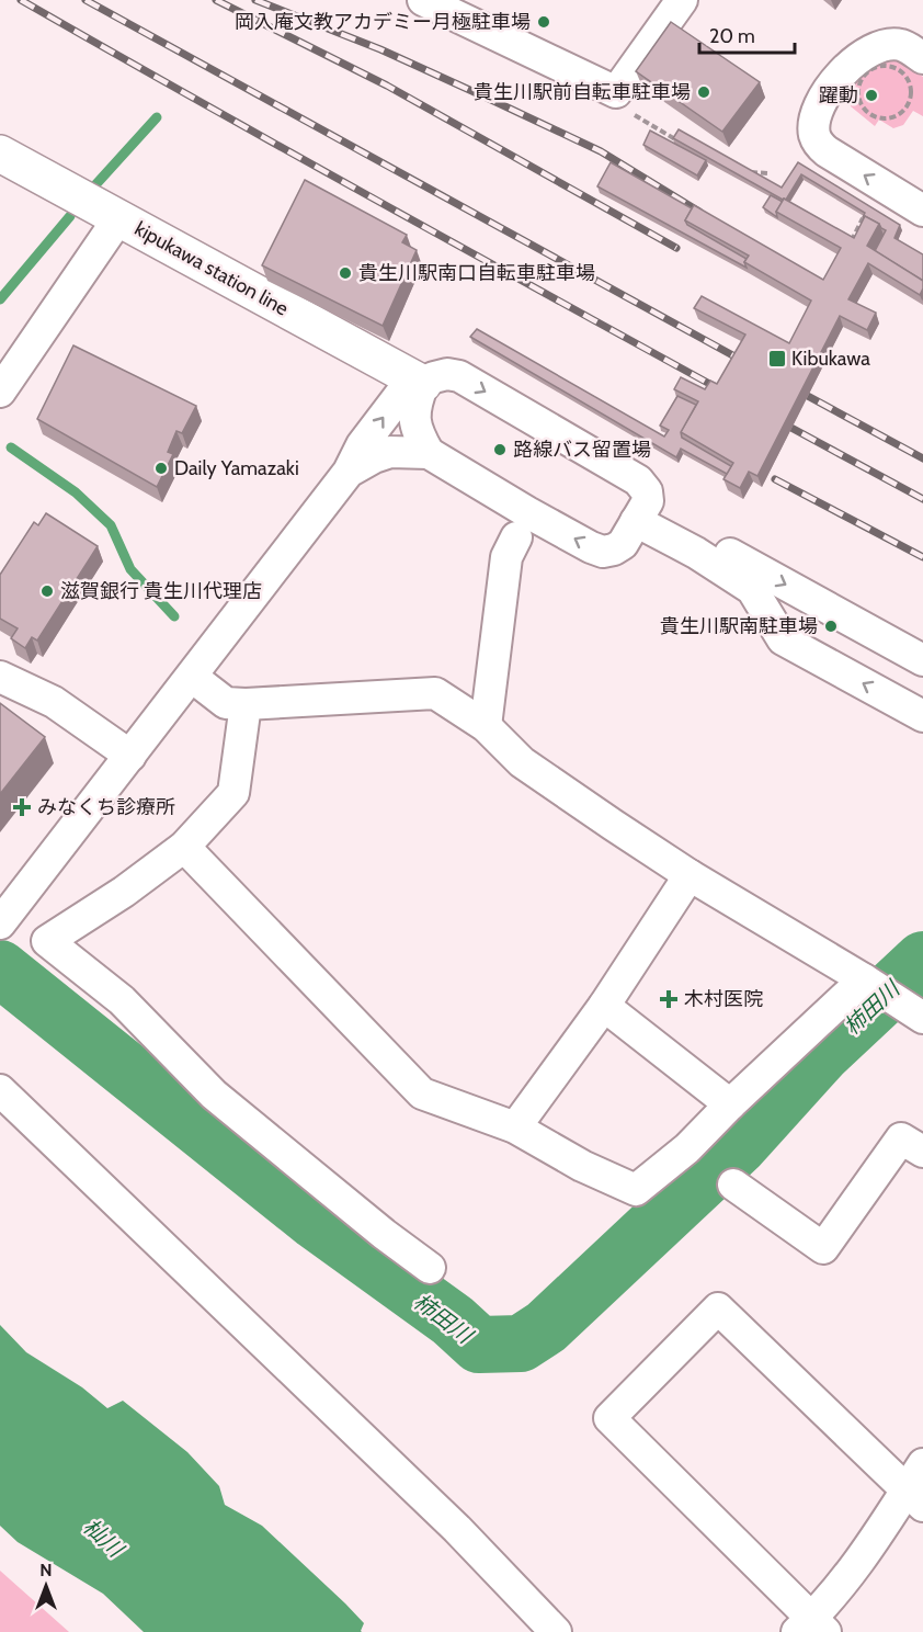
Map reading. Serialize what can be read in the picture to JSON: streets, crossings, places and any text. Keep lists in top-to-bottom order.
{
  "streets": {
    "main road": ["kipukawa station line"]
  },
  "water": ["柿田川", "杣川"],
  "places": {
    "other": [
      "岡入庵文教アカデミー月極駐車場",
      "貴生川駅前自転車駐車場",
      "躍動",
      "貴生川駅南口自転車駐車場",
      "路線バス留置場",
      "Daily Yamazaki",
      "滋賀銀行 貴生川代理店",
      "貴生川駅南駐車場"
    ],
    "transit": ["Kibukawa"],
    "health": ["みなくち診療所", "木村医院"]
  },
  "scale_bar": "20 m",
  "north": "top"
}
